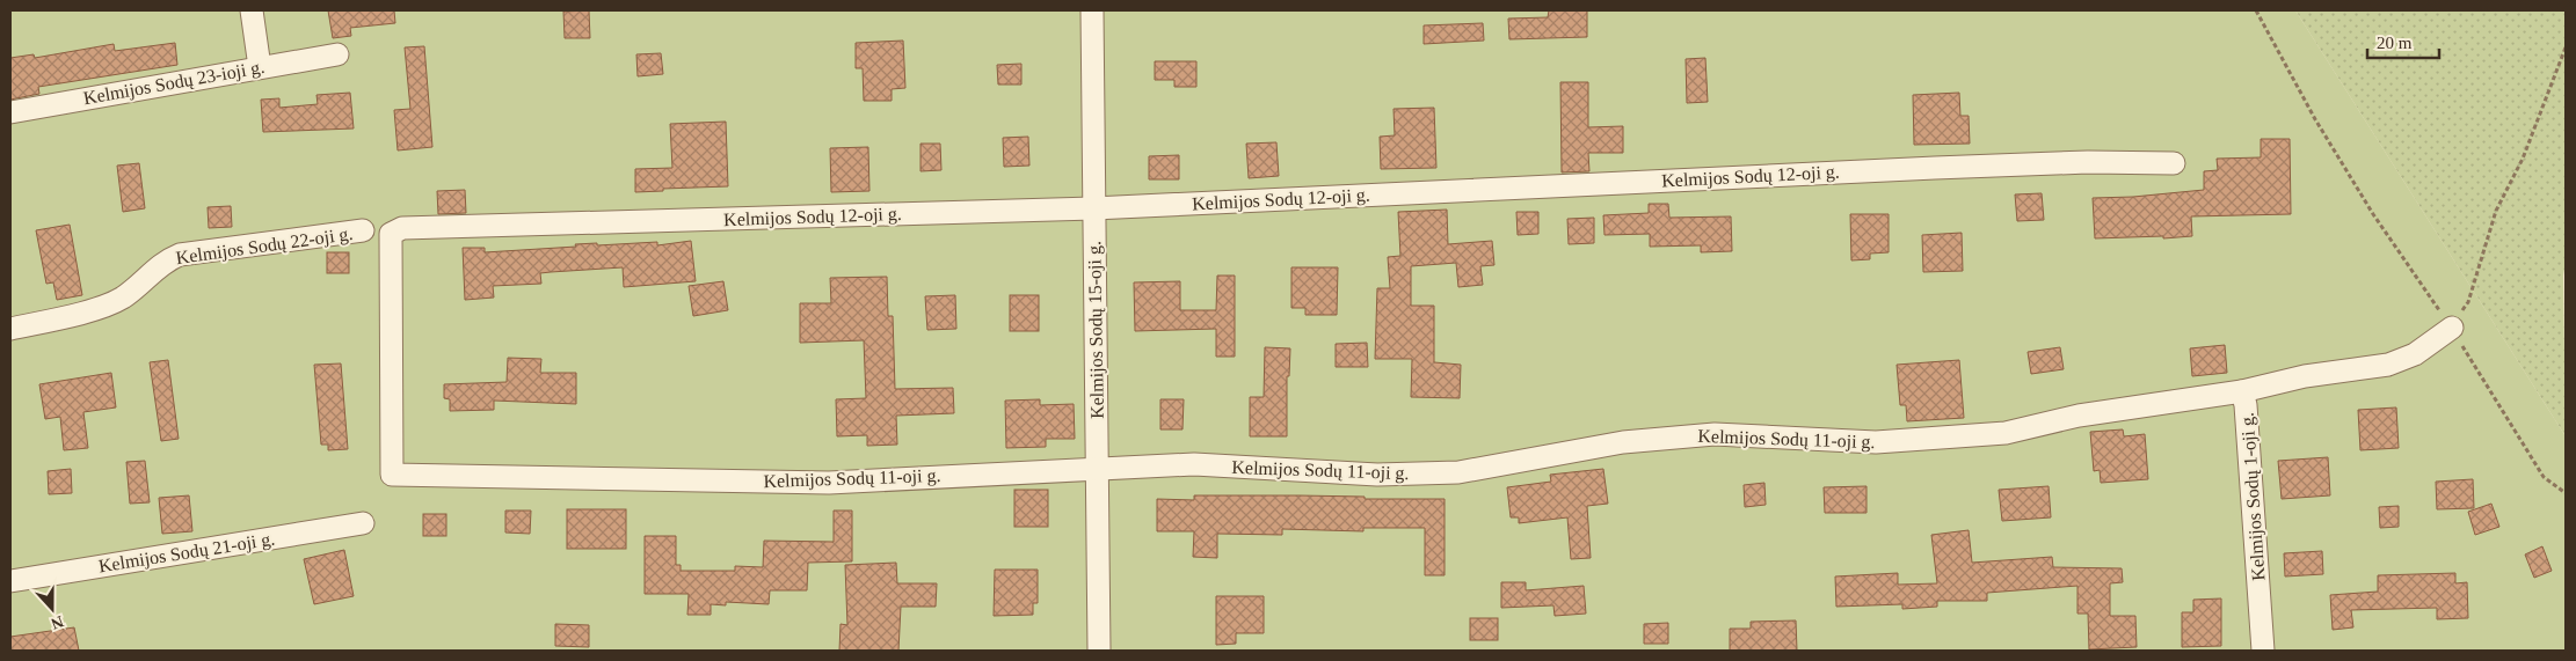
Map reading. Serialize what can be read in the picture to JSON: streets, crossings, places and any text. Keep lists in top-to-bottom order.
{
  "streets": {
    "street": [
      "Kelmijos Sodų 23-ioji g.",
      "Kelmijos Sodų 12-oji g.",
      "Kelmijos Sodų 22-oji g.",
      "Kelmijos Sodų 15-oji g.",
      "Kelmijos Sodų 11-oji g.",
      "Kelmijos Sodų 1-oji g.",
      "Kelmijos Sodų 21-oji g."
    ]
  },
  "crossings": [
    ["Kelmijos Sodų 12-oji g.", "Kelmijos Sodų 15-oji g."],
    ["Kelmijos Sodų 12-oji g.", "Kelmijos Sodų 11-oji g."],
    ["Kelmijos Sodų 15-oji g.", "Kelmijos Sodų 11-oji g."],
    ["Kelmijos Sodų 11-oji g.", "Kelmijos Sodų 1-oji g."]
  ],
  "scale_bar": "20 m",
  "north": "bottom"
}
